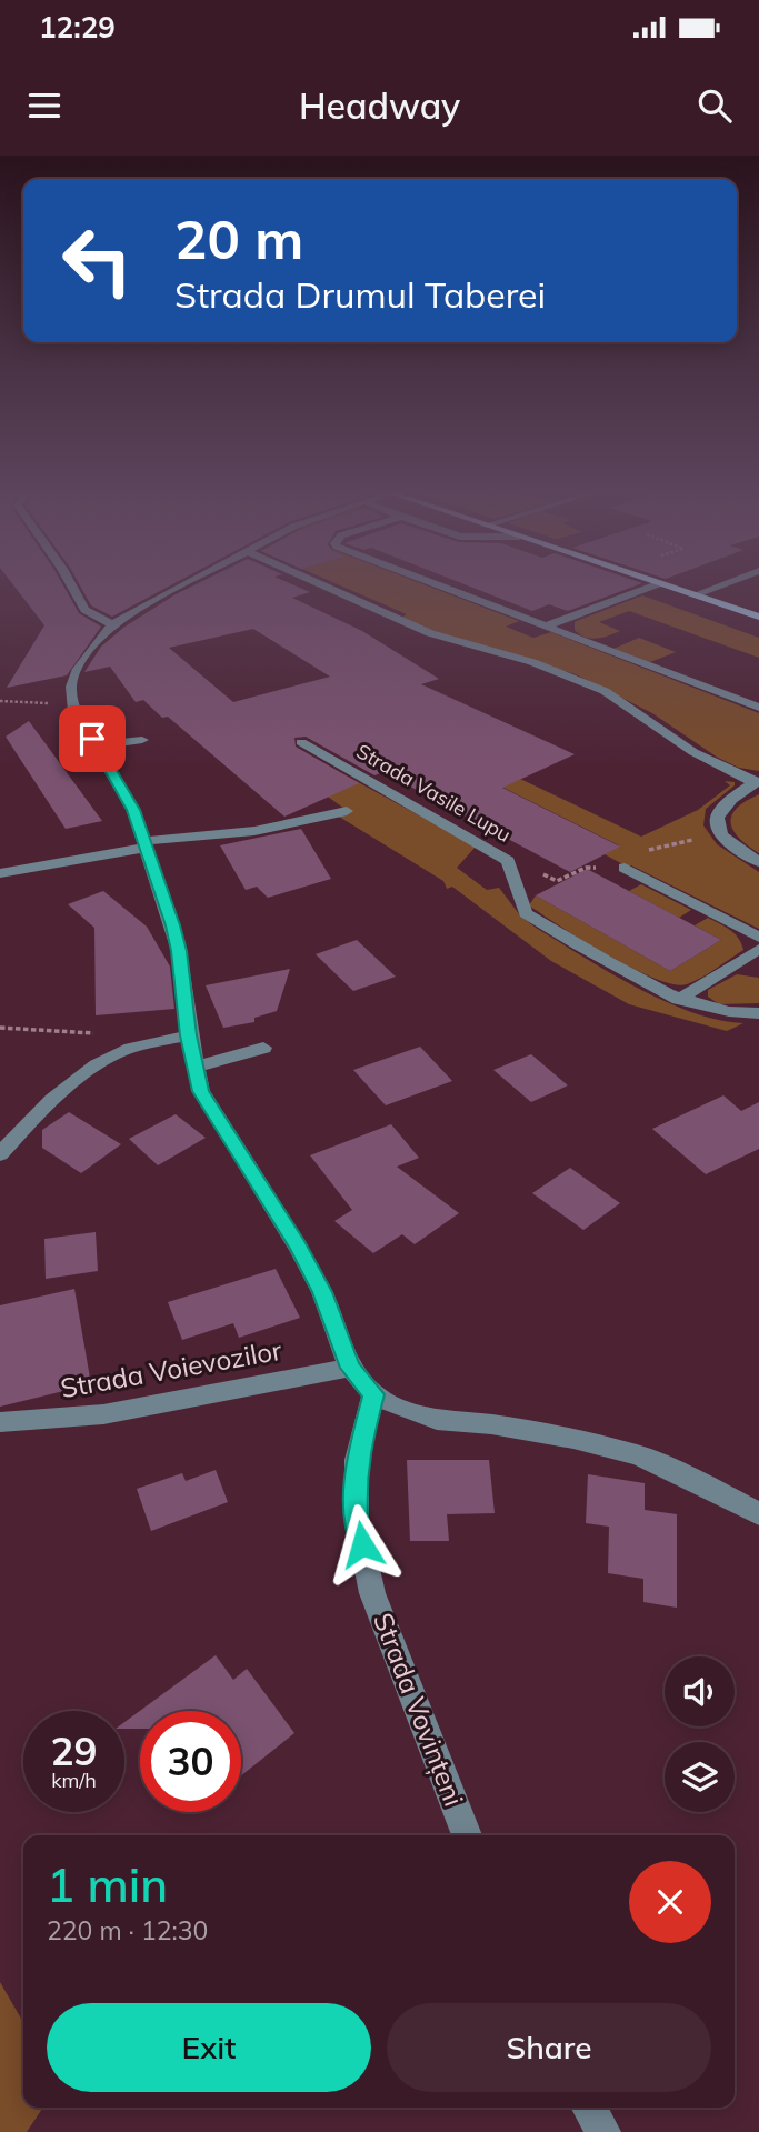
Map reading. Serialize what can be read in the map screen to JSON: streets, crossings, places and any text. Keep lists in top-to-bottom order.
{
  "streets": {
    "street": ["Strada Vasile Lupu", "Strada Voievozilor", "Strada Vovințeni"]
  },
  "page": {
    "status": "12:29",
    "header": "Headway",
    "turn": ["20 m", "Strada Drumul Taberei"],
    "speed": "29 km/h",
    "limit": "30",
    "heading": ["1 min", "220 m · 12:30"],
    "buttons": ["Exit", "Share"]
  }
}
